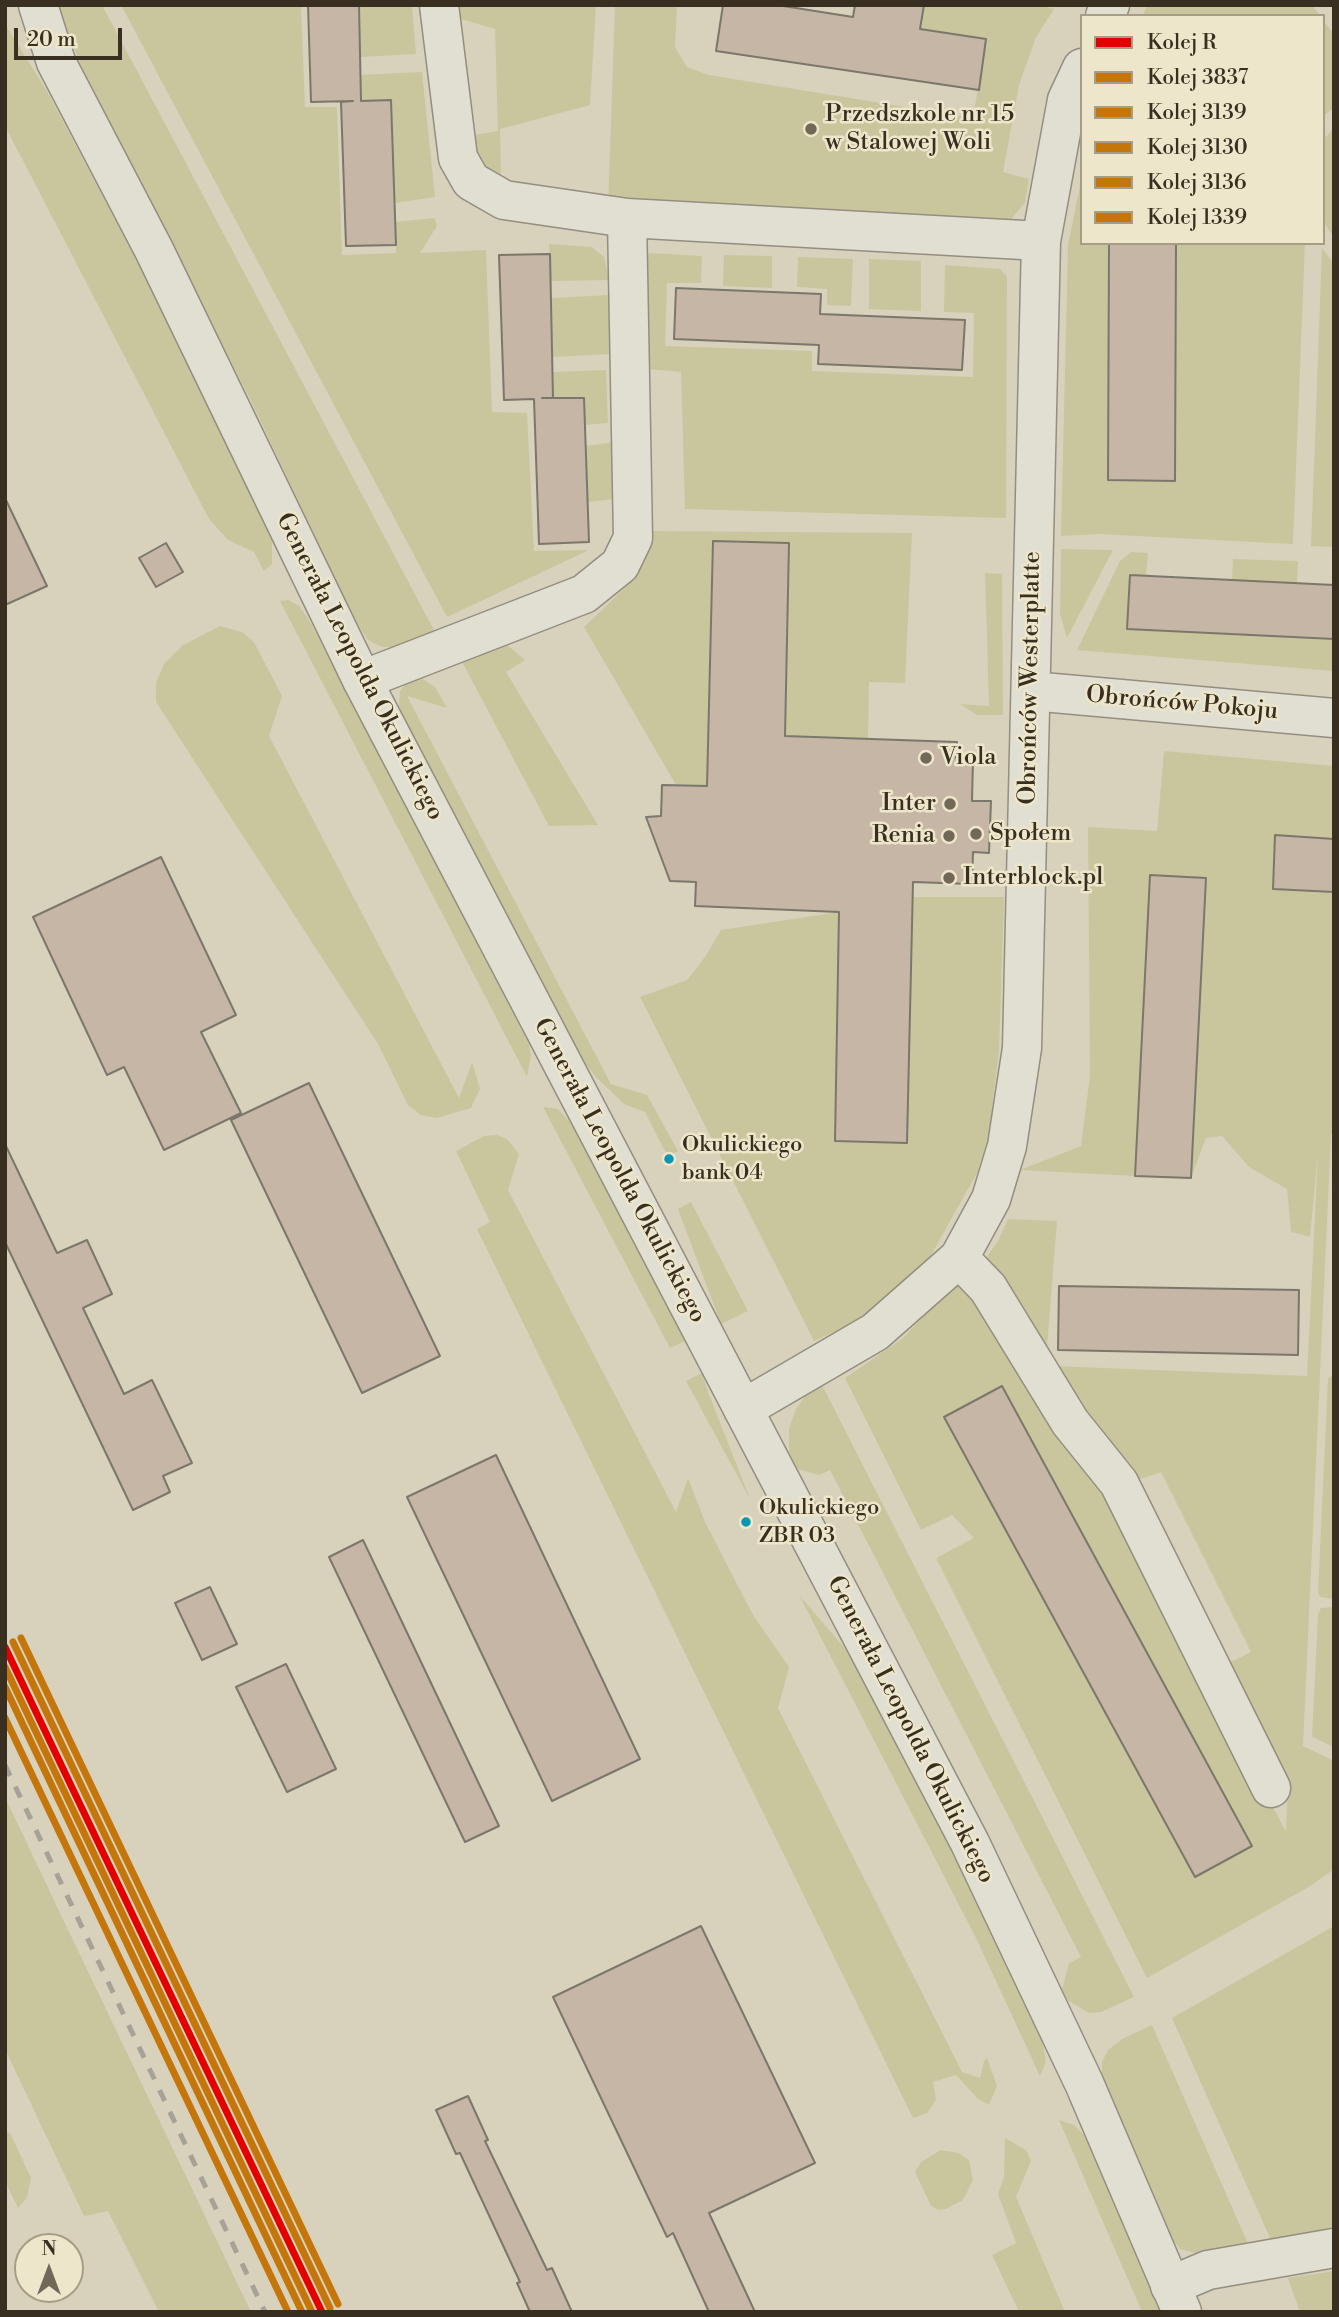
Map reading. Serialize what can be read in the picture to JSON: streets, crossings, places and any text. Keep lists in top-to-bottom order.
{
  "streets": {
    "street": ["Generała Leopolda Okulickiego", "Obrońców Westerplatte", "Obrońców Pokoju"]
  },
  "crossings": [
    ["Generała Leopolda Okulickiego", "Obrońców Westerplatte"],
    ["Obrońców Westerplatte", "Obrońców Pokoju"]
  ],
  "places": [
    "Przedszkole nr 15 w Stalowej Woli",
    "Viola",
    "Inter",
    "Społem",
    "Renia",
    "Interblock.pl",
    "Okulickiego bank 04",
    "Okulickiego ZBR 03"
  ],
  "lines": [
    "rail line 3136",
    "rail line 3139",
    "rail line R",
    "rail line 3837",
    "rail line 3130",
    "rail line 1339"
  ],
  "legend": [
    "Kolej R",
    "Kolej 3837",
    "Kolej 3139",
    "Kolej 3130",
    "Kolej 3136",
    "Kolej 1339"
  ],
  "scale_bar": "20 m",
  "north": "top"
}
